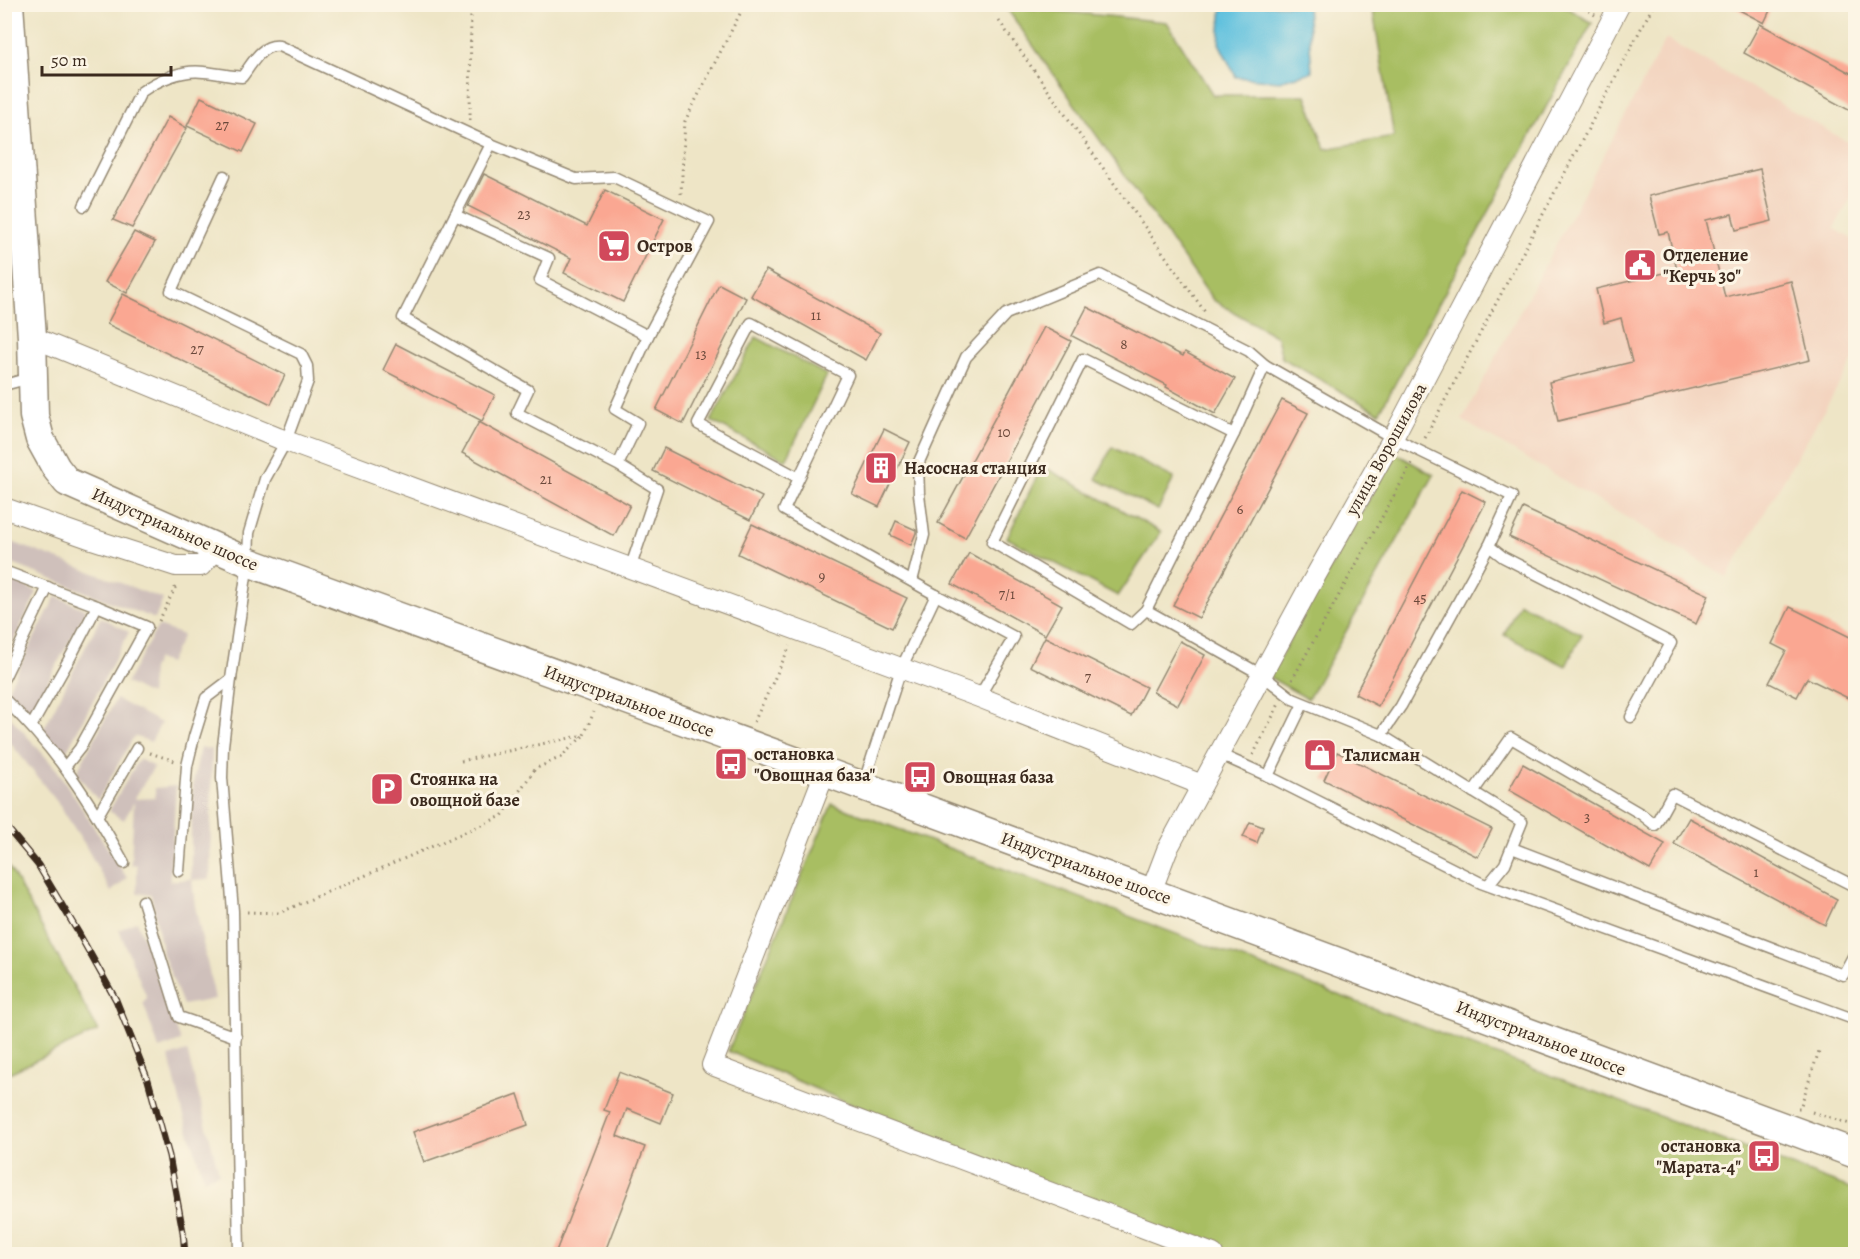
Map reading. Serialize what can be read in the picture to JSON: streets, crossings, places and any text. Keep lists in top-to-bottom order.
{
  "streets": {
    "main road": ["Индустриальное шоссе"],
    "street": ["улица Ворошилова"]
  },
  "crossings": [
    ["улица Ворошилова", "Индустриальное шоссе"]
  ],
  "places": {
    "supermarket": ["Остров"],
    "public building": ["Отделение \"Керчь 30\""],
    "building": ["Насосная станция"],
    "shop": ["Талисман"],
    "bus stop": ["остановка \"Овощная база\"", "Овощная база", "остановка \"Марата-4\""],
    "parking": ["Стоянка на овощной базе"]
  },
  "house_numbers": [
    "27",
    "23",
    "11",
    "8",
    "27",
    "13",
    "10",
    "21",
    "6",
    "9",
    "7/1",
    "45",
    "7",
    "3",
    "1"
  ],
  "scale_bar": "50 m"
}
